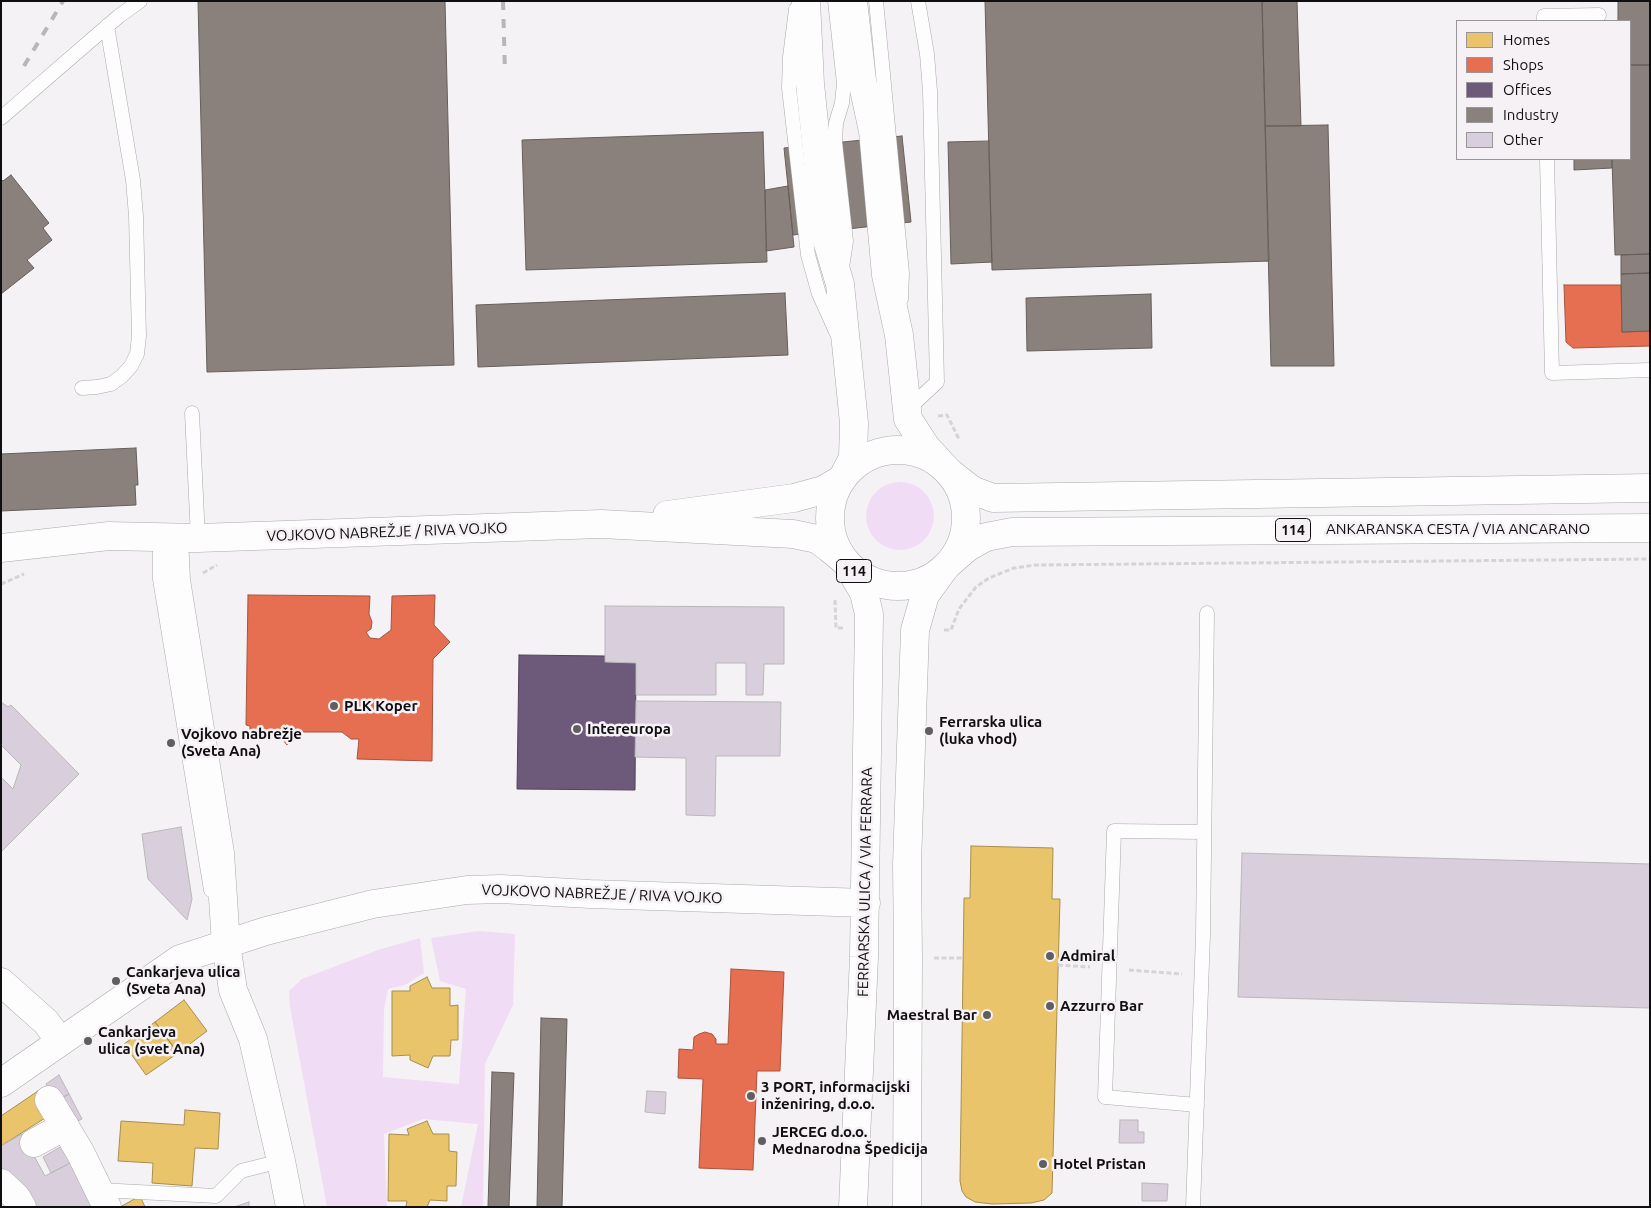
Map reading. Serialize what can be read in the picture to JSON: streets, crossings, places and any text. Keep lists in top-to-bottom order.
{
  "streets": {
    "street": [
      "ANKARANSKA CESTA / VIA ANCARANO",
      "114",
      "VOJKOVO NABREŽJE / RIVA VOJKO",
      "FERRARSKA ULICA / VIA FERRARA"
    ]
  },
  "crossings": [
    ["ANKARANSKA CESTA / VIA ANCARANO", "114"],
    ["ANKARANSKA CESTA / VIA ANCARANO", "FERRARSKA ULICA / VIA FERRARA"],
    ["114", "FERRARSKA ULICA / VIA FERRARA"],
    ["VOJKOVO NABREŽJE / RIVA VOJKO", "FERRARSKA ULICA / VIA FERRARA"]
  ],
  "places": [
    "PLK Koper",
    "Intereuropa",
    "Ferrarska ulica (luka vhod)",
    "Vojkovo nabrežje (Sveta Ana)",
    "Admiral",
    "Cankarjeva ulica (Sveta Ana)",
    "Azzurro Bar",
    "Maestral Bar",
    "Cankarjeva ulica (svet Ana)",
    "3 PORT, informacijski inženiring, d.o.o.",
    "JERCEG d.o.o. Mednarodna Špedicija",
    "Hotel Pristan"
  ],
  "legend": [
    "Homes",
    "Shops",
    "Offices",
    "Industry",
    "Other"
  ]
}
